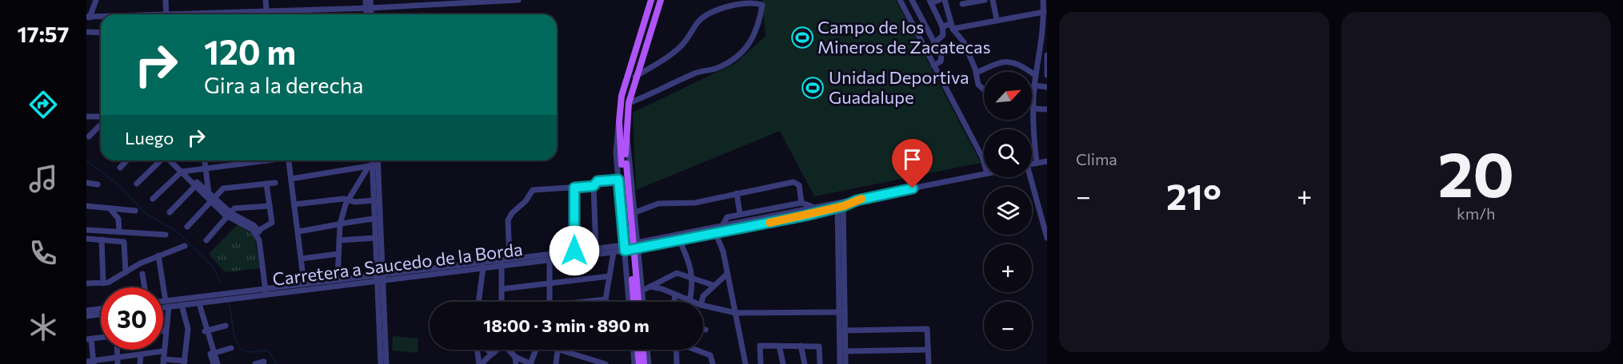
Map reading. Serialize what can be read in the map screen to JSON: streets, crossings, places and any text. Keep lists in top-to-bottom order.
{
  "streets": {
    "street": ["Carretera a Saucedo de la Borda"]
  },
  "places": {
    "sports": ["Campo de los Mineros de Zacatecas", "Unidad Deportiva Guadalupe"]
  },
  "north": "top right",
  "page": {
    "tabs": "17:57",
    "tile": [
      "Clima",
      ["20", "km/h"]
    ],
    "turn": ["120 m", "Gira a la derecha"],
    "map_buttons": ["+", "−"],
    "then": "Luego",
    "heat": ["−", "21°", "+"],
    "limit": "30",
    "trip": "18:00 · 3 min · 890 m"
  }
}
